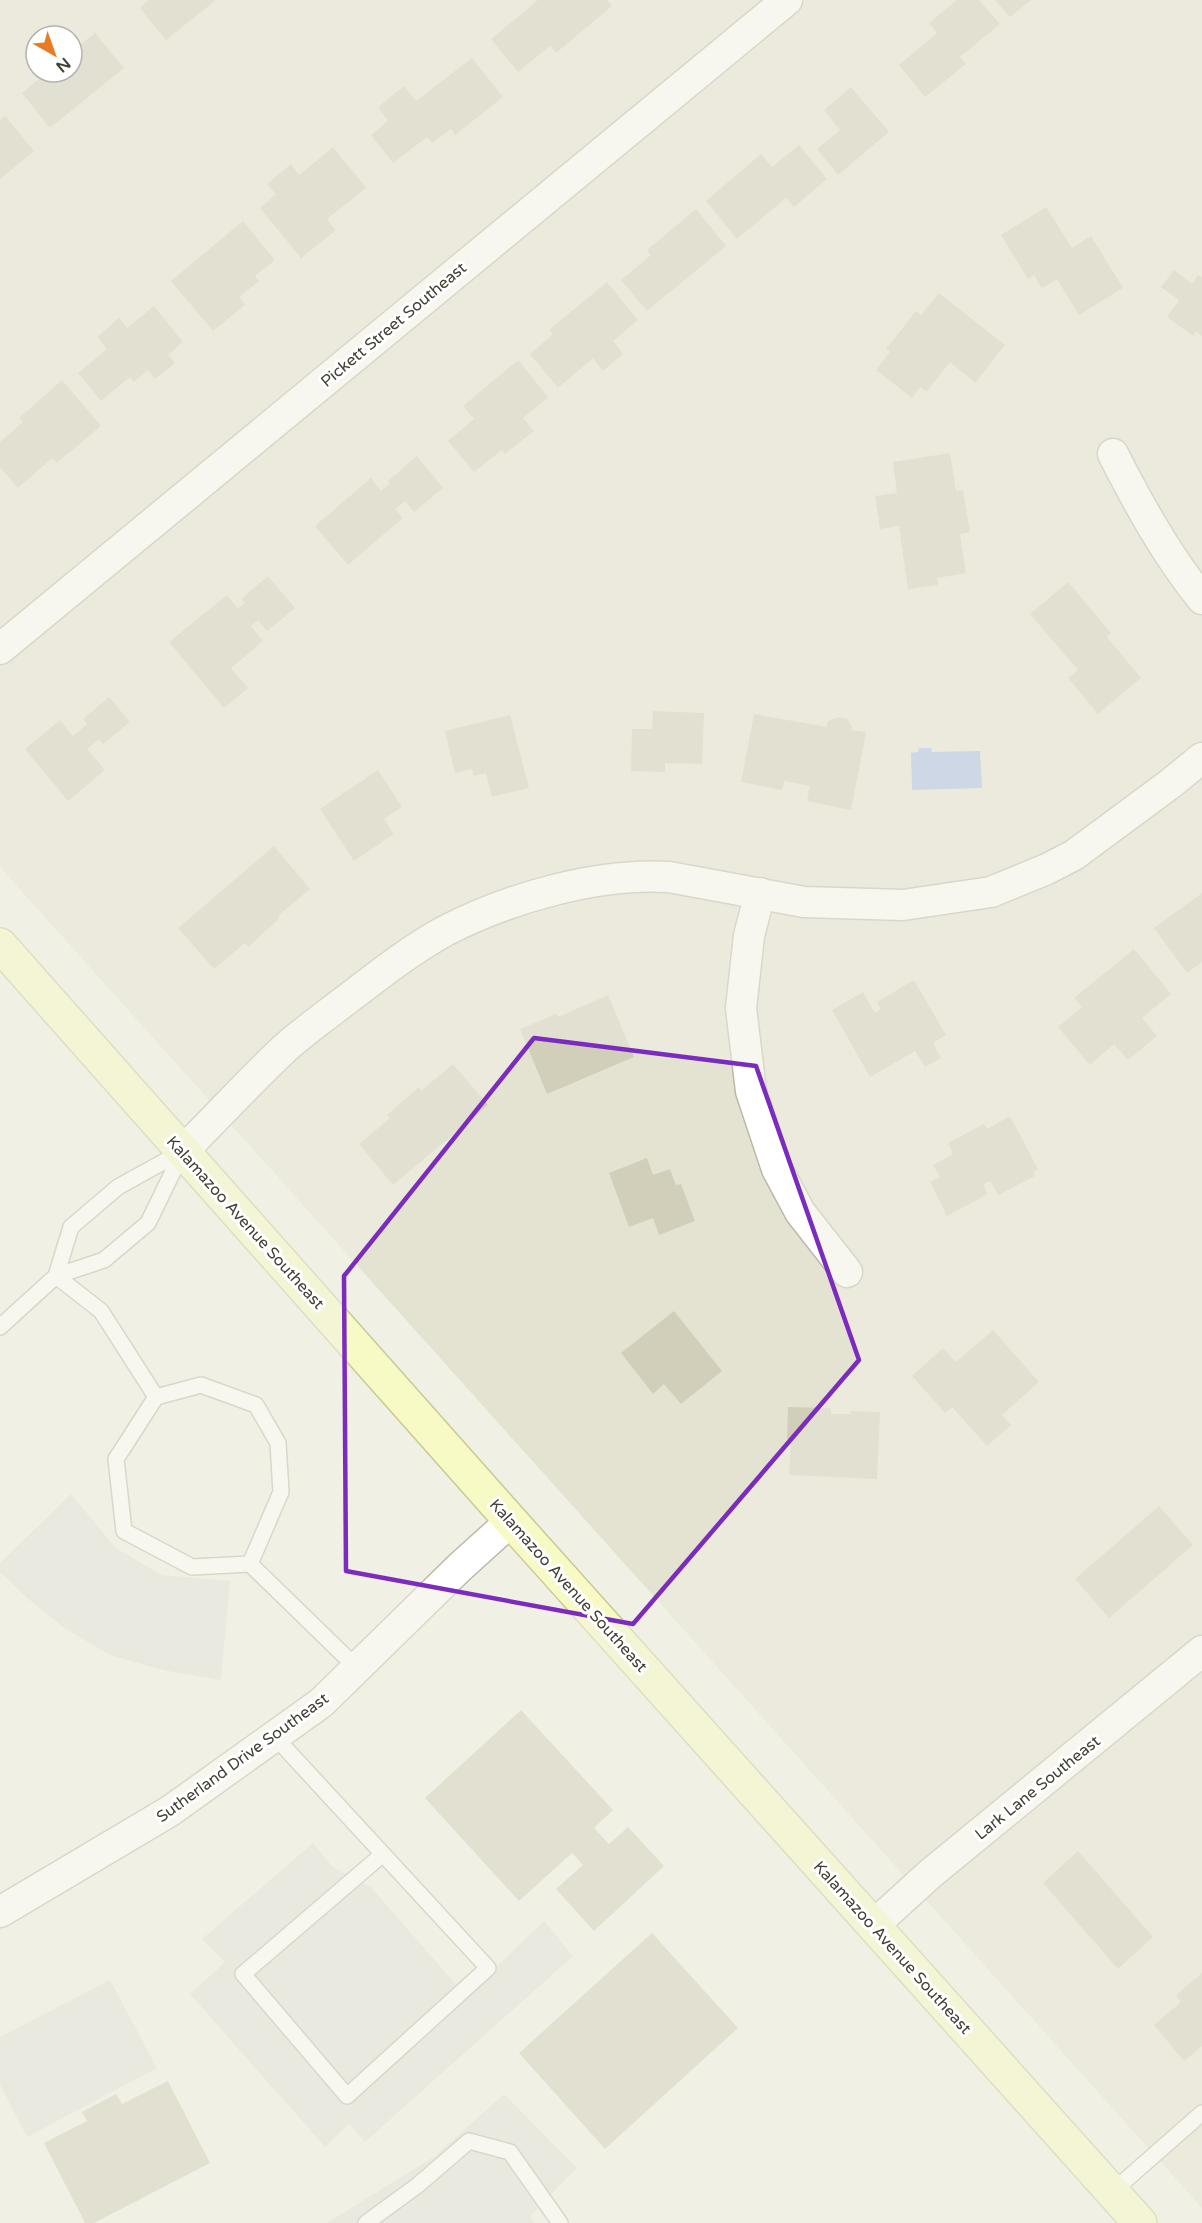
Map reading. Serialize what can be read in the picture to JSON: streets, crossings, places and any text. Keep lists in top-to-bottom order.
{
  "streets": {
    "main road": ["Kalamazoo Avenue Southeast"],
    "street": ["Pickett Street Southeast", "Sutherland Drive Southeast", "Lark Lane Southeast"]
  },
  "crossings": [
    ["Kalamazoo Avenue Southeast", "Sutherland Drive Southeast"],
    ["Kalamazoo Avenue Southeast", "Lark Lane Southeast"]
  ],
  "north": "bottom right"
}
